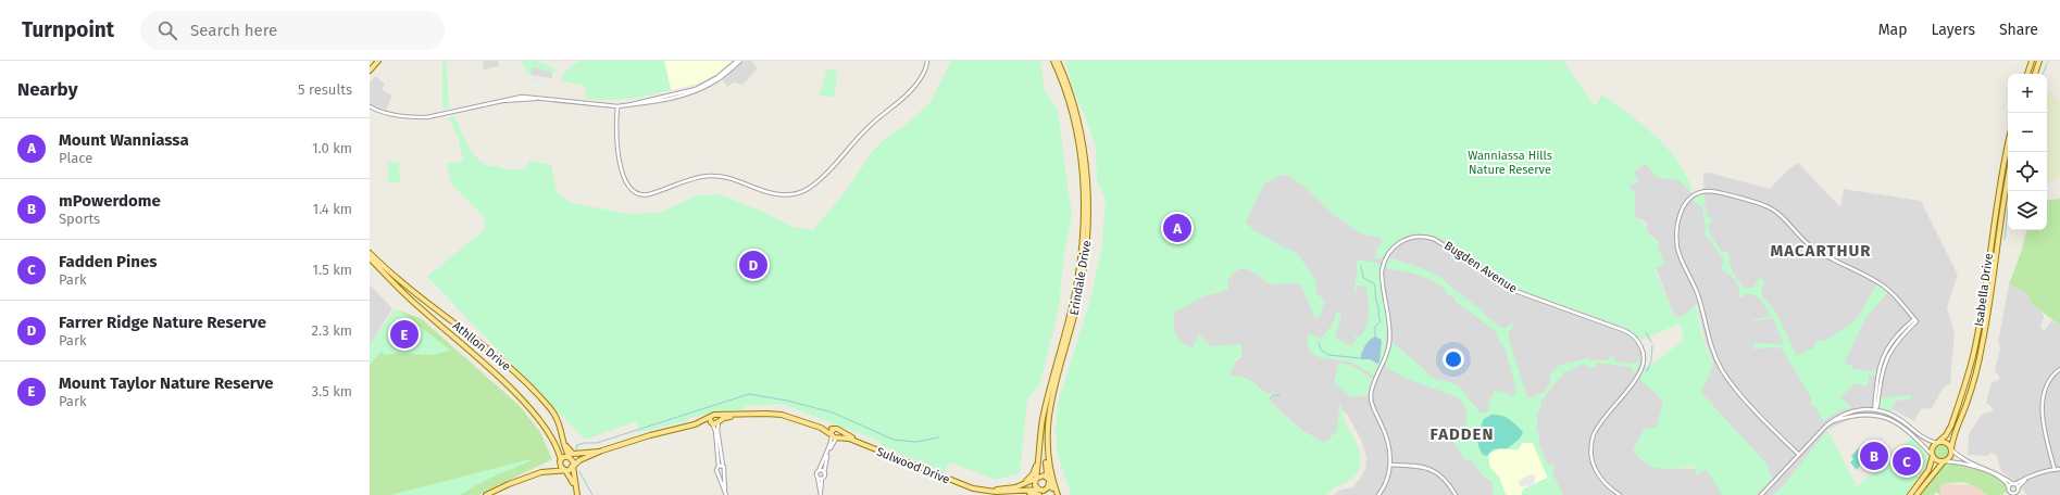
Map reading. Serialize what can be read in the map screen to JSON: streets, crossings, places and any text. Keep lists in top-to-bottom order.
{
  "streets": {
    "main road": [
      "Erindale Drive",
      "Isabella Drive",
      "Athllon Drive",
      "Sulwood Drive"
    ],
    "street": ["Bugden Avenue"]
  },
  "crossings": [
    ["Erindale Drive", "Sulwood Drive"]
  ],
  "districts": ["MACARTHUR", "FADDEN"],
  "parks": ["Wanniassa Hills Nature Reserve"],
  "page": {
    "header": "Turnpoint",
    "search": "Search here",
    "nav": ["Map", "Layers", "Share"],
    "heading": ["Nearby", "5 results"],
    "map_buttons": ["+", "−"],
    "list": [
      {
        "mark": "A",
        "name": "Mount Wanniassa",
        "note": "Place",
        "value": "1.0 km"
      },
      {
        "mark": "B",
        "name": "mPowerdome",
        "note": "Sports",
        "value": "1.4 km"
      },
      {
        "mark": "C",
        "name": "Fadden Pines",
        "note": "Park",
        "value": "1.5 km"
      },
      {
        "mark": "D",
        "name": "Farrer Ridge Nature Reserve",
        "note": "Park",
        "value": "2.3 km"
      },
      {
        "mark": "E",
        "name": "Mount Taylor Nature Reserve",
        "note": "Park",
        "value": "3.5 km"
      }
    ],
    "pins": [
      "A",
      "D",
      "E",
      "B",
      "C"
    ]
  }
}
